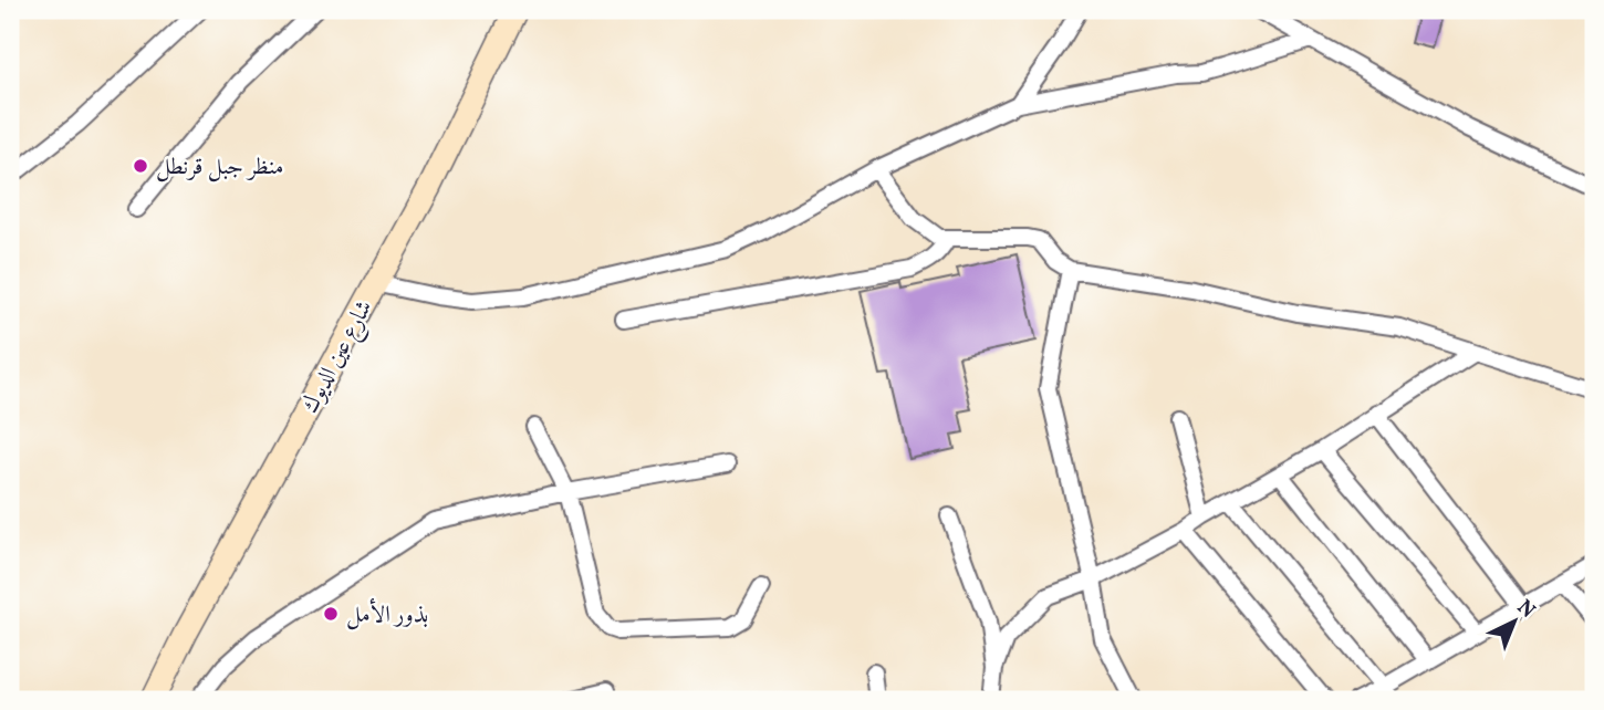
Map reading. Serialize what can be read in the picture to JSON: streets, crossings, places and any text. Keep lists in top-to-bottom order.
{
  "streets": {
    "main road": ["شارع عين الديوك"]
  },
  "places": ["منظر جبل قرنطل", "بذور الأمل"],
  "north": "top right"
}
